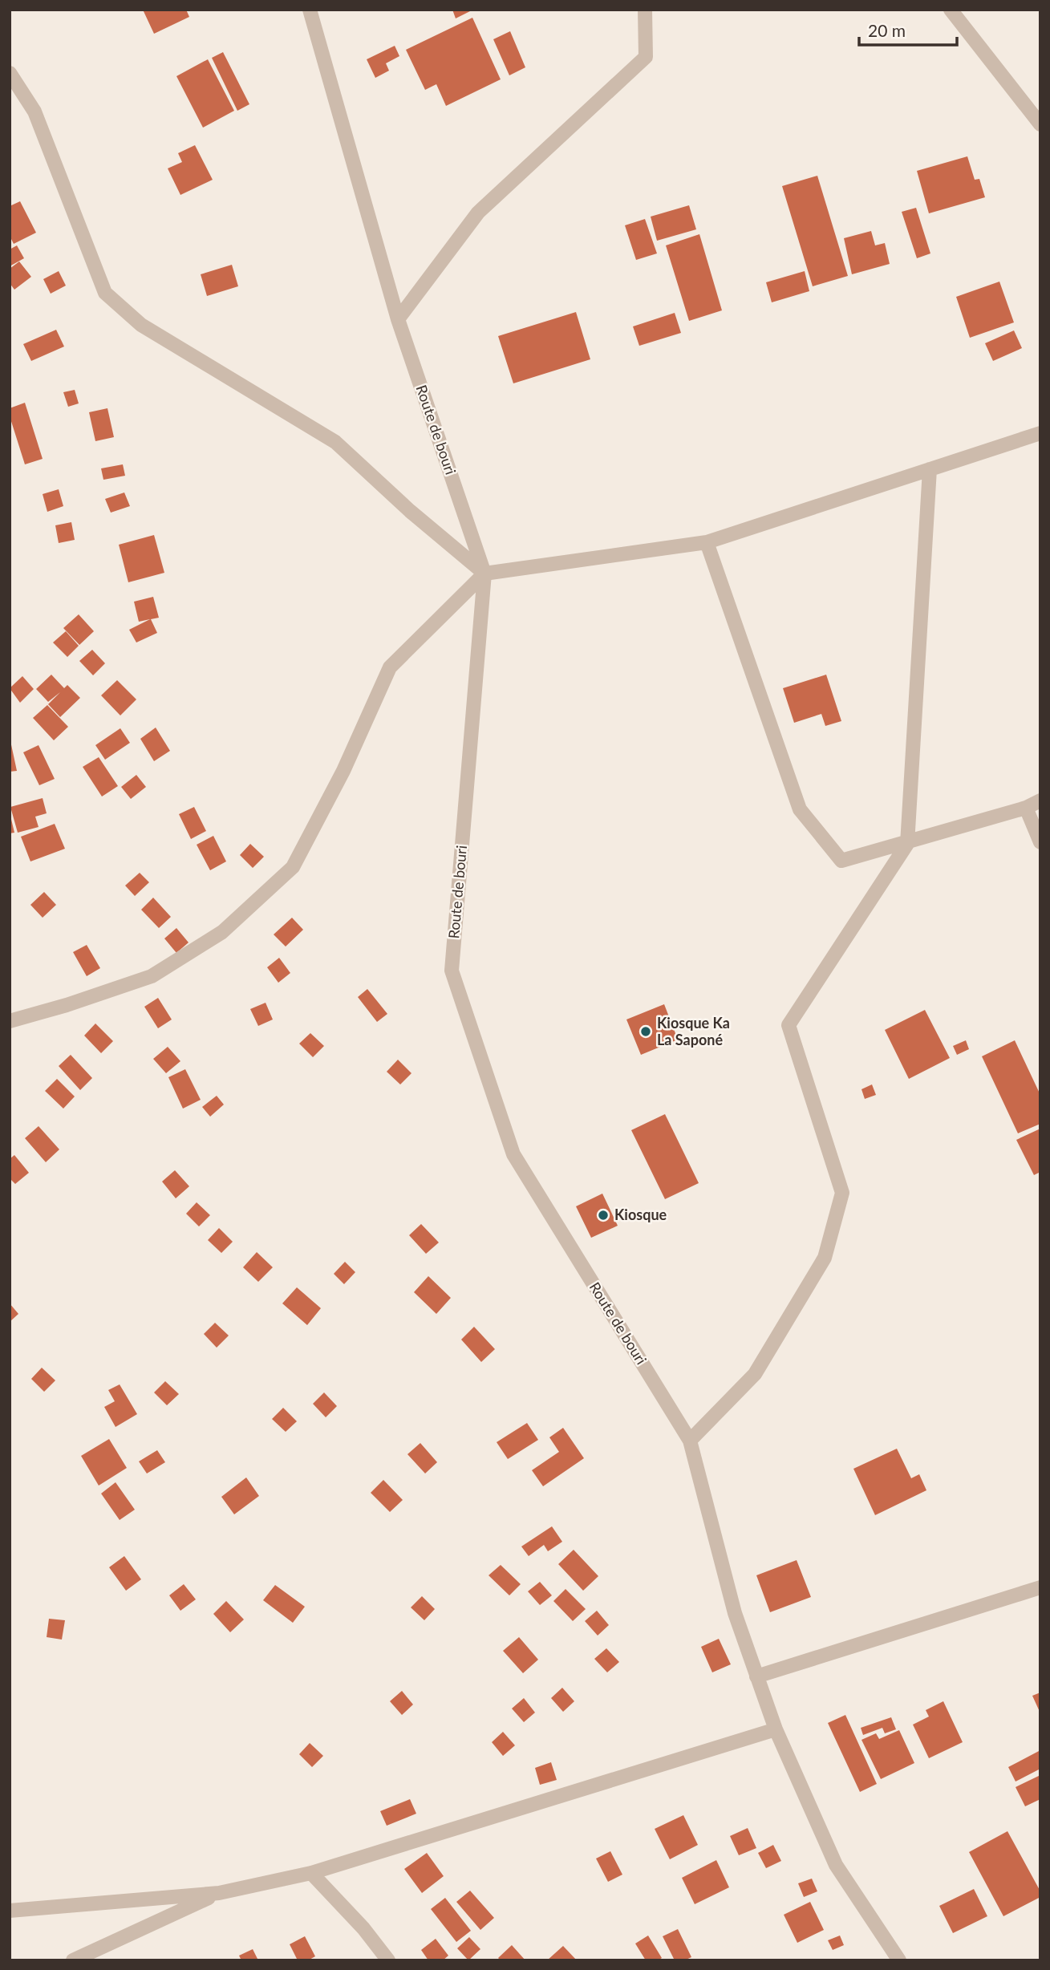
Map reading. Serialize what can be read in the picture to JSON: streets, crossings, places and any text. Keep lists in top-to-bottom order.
{
  "streets": {
    "street": ["Route de bouri"]
  },
  "places": ["Kiosque Ka La Saponé", "Kiosque"],
  "scale_bar": "20 m"
}
